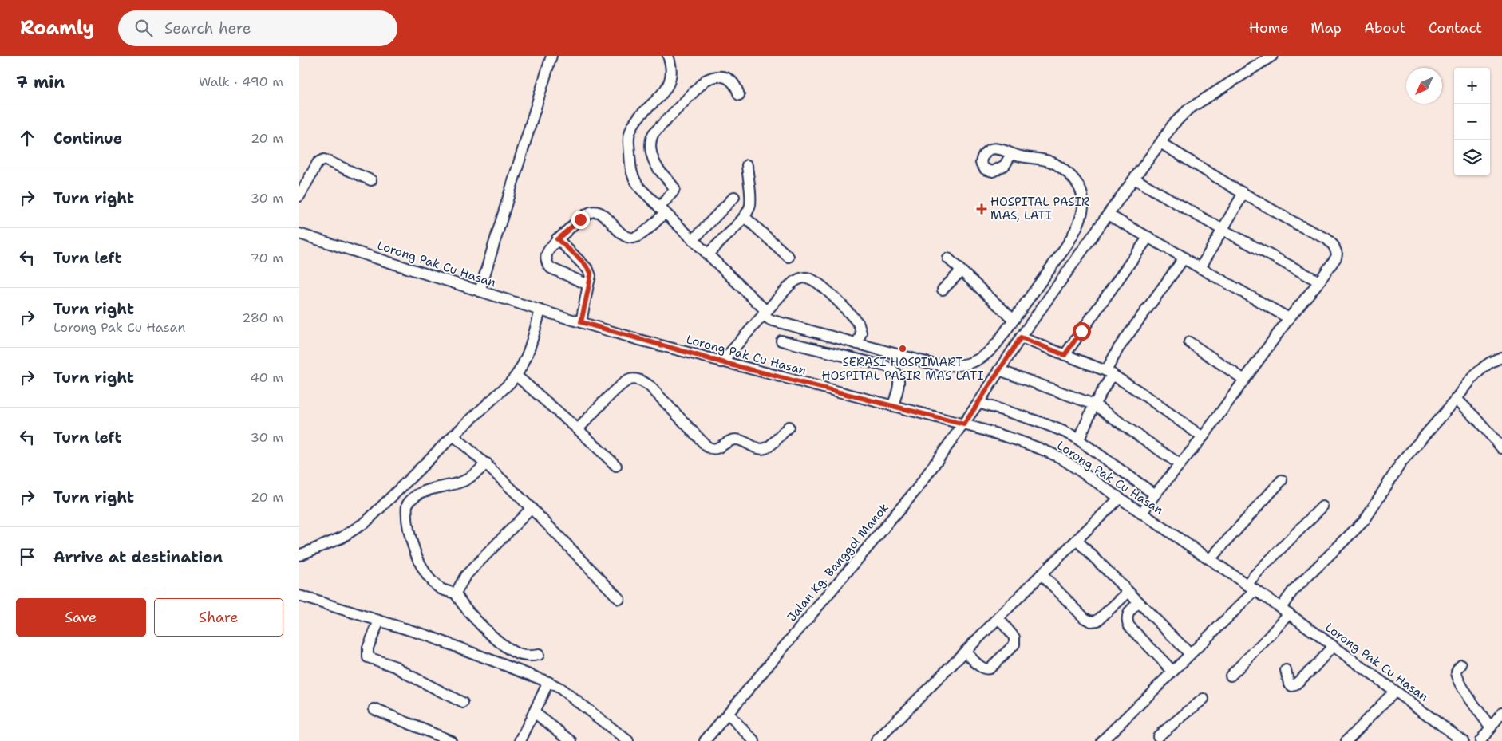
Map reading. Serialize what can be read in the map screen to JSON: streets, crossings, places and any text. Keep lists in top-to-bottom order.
{
  "streets": {
    "street": ["Lorong Pak Cu Hasan", "Jalan Kg. Banggol Manok"]
  },
  "crossings": [
    ["Lorong Pak Cu Hasan", "Jalan Kg. Banggol Manok"]
  ],
  "places": {
    "health": ["HOSPITAL PASIR MAS, LATI"],
    "other": ["SERASI HOSPIMART HOSPITAL PASIR MAS LATI"]
  },
  "north": "bottom left",
  "page": {
    "header": "Roamly",
    "search": "Search here",
    "nav": [
      "Home",
      "Map",
      "About",
      "Contact"
    ],
    "heading": ["7 min", "Walk · 490 m"],
    "map_buttons": ["+", "−"],
    "list": [
      ["Continue", "20 m"],
      ["Turn right", "30 m"],
      ["Turn left", "70 m"],
      ["Turn right", "Lorong Pak Cu Hasan", "280 m"],
      ["Turn right", "40 m"],
      ["Turn left", "30 m"],
      ["Turn right", "20 m"],
      "Arrive at destination"
    ],
    "buttons": ["Save", "Share"]
  }
}
